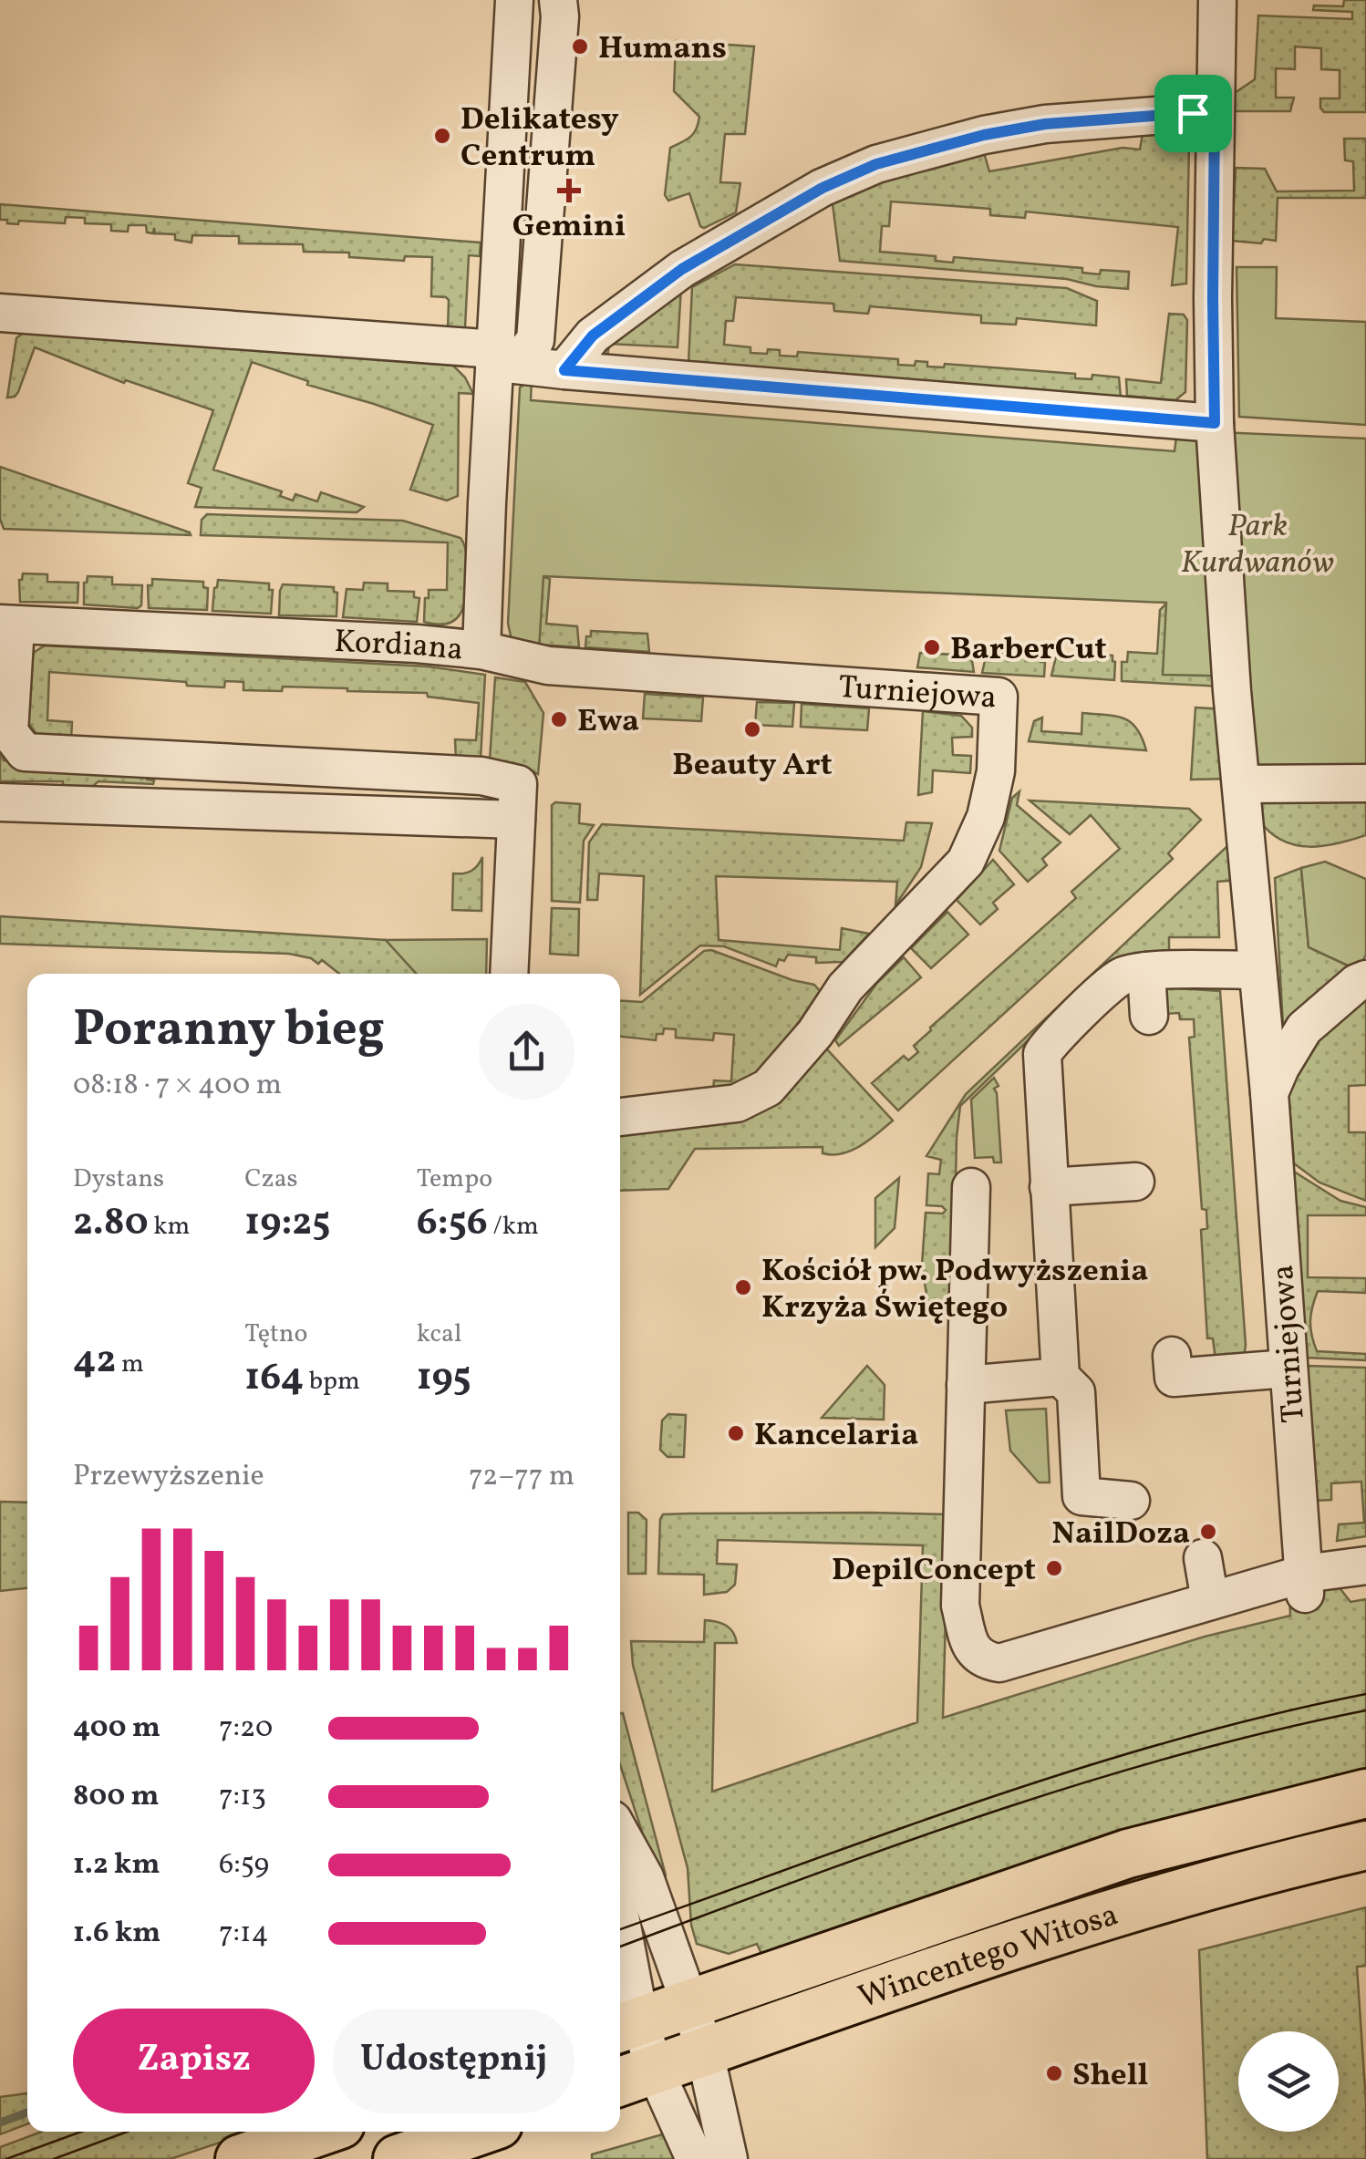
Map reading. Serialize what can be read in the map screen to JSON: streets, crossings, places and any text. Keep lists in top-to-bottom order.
{
  "streets": {
    "main road": ["Wincentego Witosa"],
    "street": ["Kordiana", "Turniejowa"]
  },
  "crossings": [
    ["Kordiana", "Turniejowa"]
  ],
  "parks": ["Park Kurdwanów"],
  "places": {
    "other": [
      "Humans",
      "Delikatesy Centrum",
      "BarberCut",
      "Ewa",
      "Beauty Art",
      "Kościół pw. Podwyższenia Krzyża Świętego",
      "Kancelaria",
      "NailDoza",
      "DepilConcept",
      "Shell"
    ],
    "health": ["Gemini"]
  },
  "page": {
    "heading": ["Poranny bieg", "08:18 · 7 × 400 m"],
    "stats": [
      ["Dystans", "2.80 km"],
      ["Czas", "19:25"],
      ["Tempo", "6:56 /km"],
      ["42 m"],
      ["Tętno", "164 bpm"],
      ["kcal", "195"]
    ],
    "chart": ["Przewyższenie", "72–77 m"],
    "list": [
      {
        "name": "400 m",
        "note": "7:20"
      },
      {
        "name": "800 m",
        "note": "7:13"
      },
      {
        "name": "1.2 km",
        "note": "6:59"
      },
      {
        "name": "1.6 km",
        "note": "7:14"
      }
    ],
    "buttons": ["Zapisz", "Udostępnij"]
  }
}
